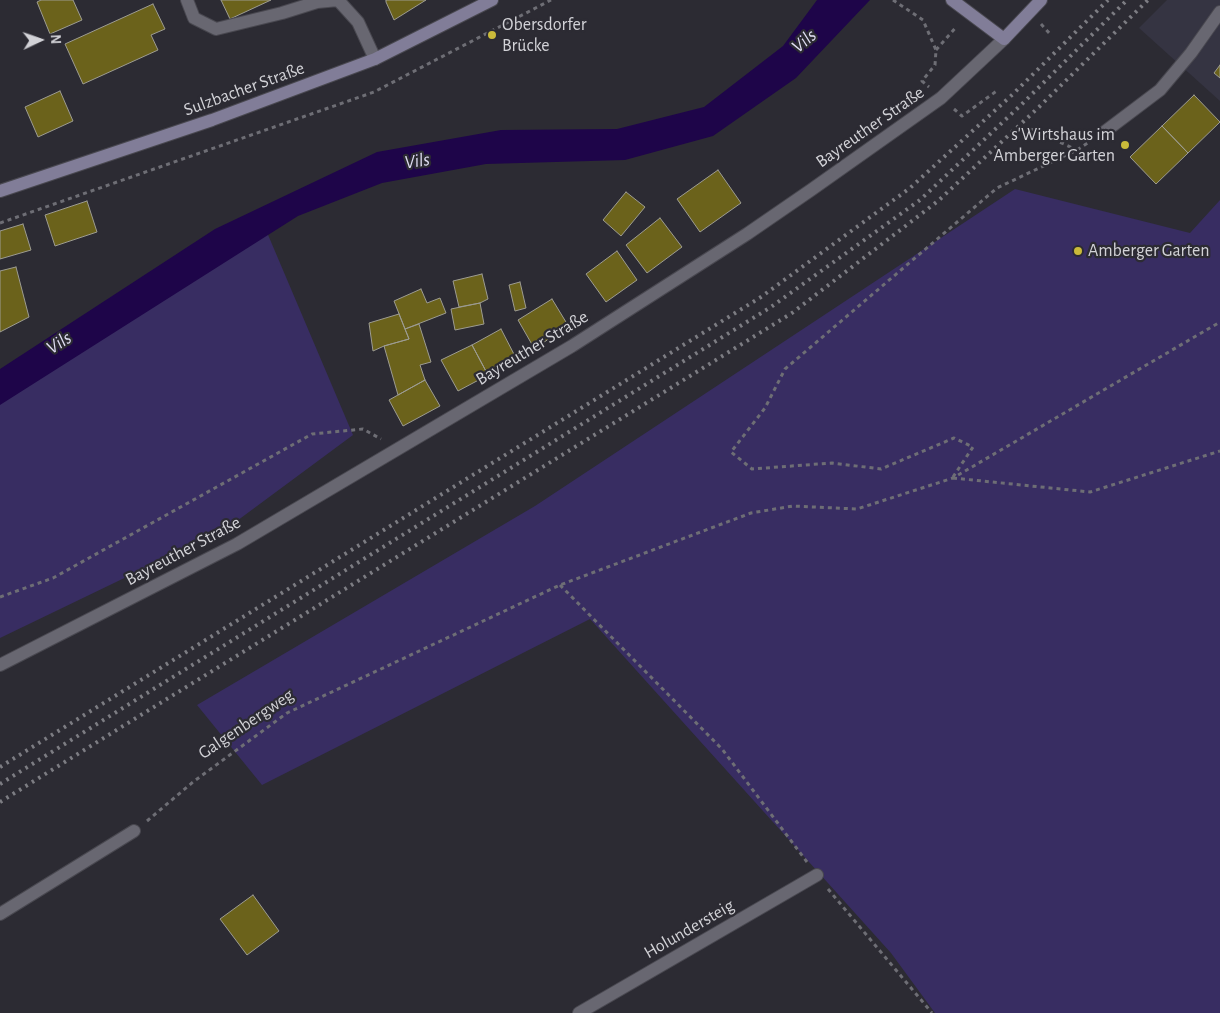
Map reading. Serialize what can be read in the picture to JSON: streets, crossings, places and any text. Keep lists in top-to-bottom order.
{
  "streets": {
    "main road": ["Sulzbacher Straße", "Bayreuther Straße"],
    "street": ["Holundersteig"],
    "path": ["Galgenbergweg"]
  },
  "water": ["Vils"],
  "places": ["Obersdorfer Brücke", "s'Wirtshaus im Amberger Garten", "Amberger Garten"],
  "north": "right"
}
